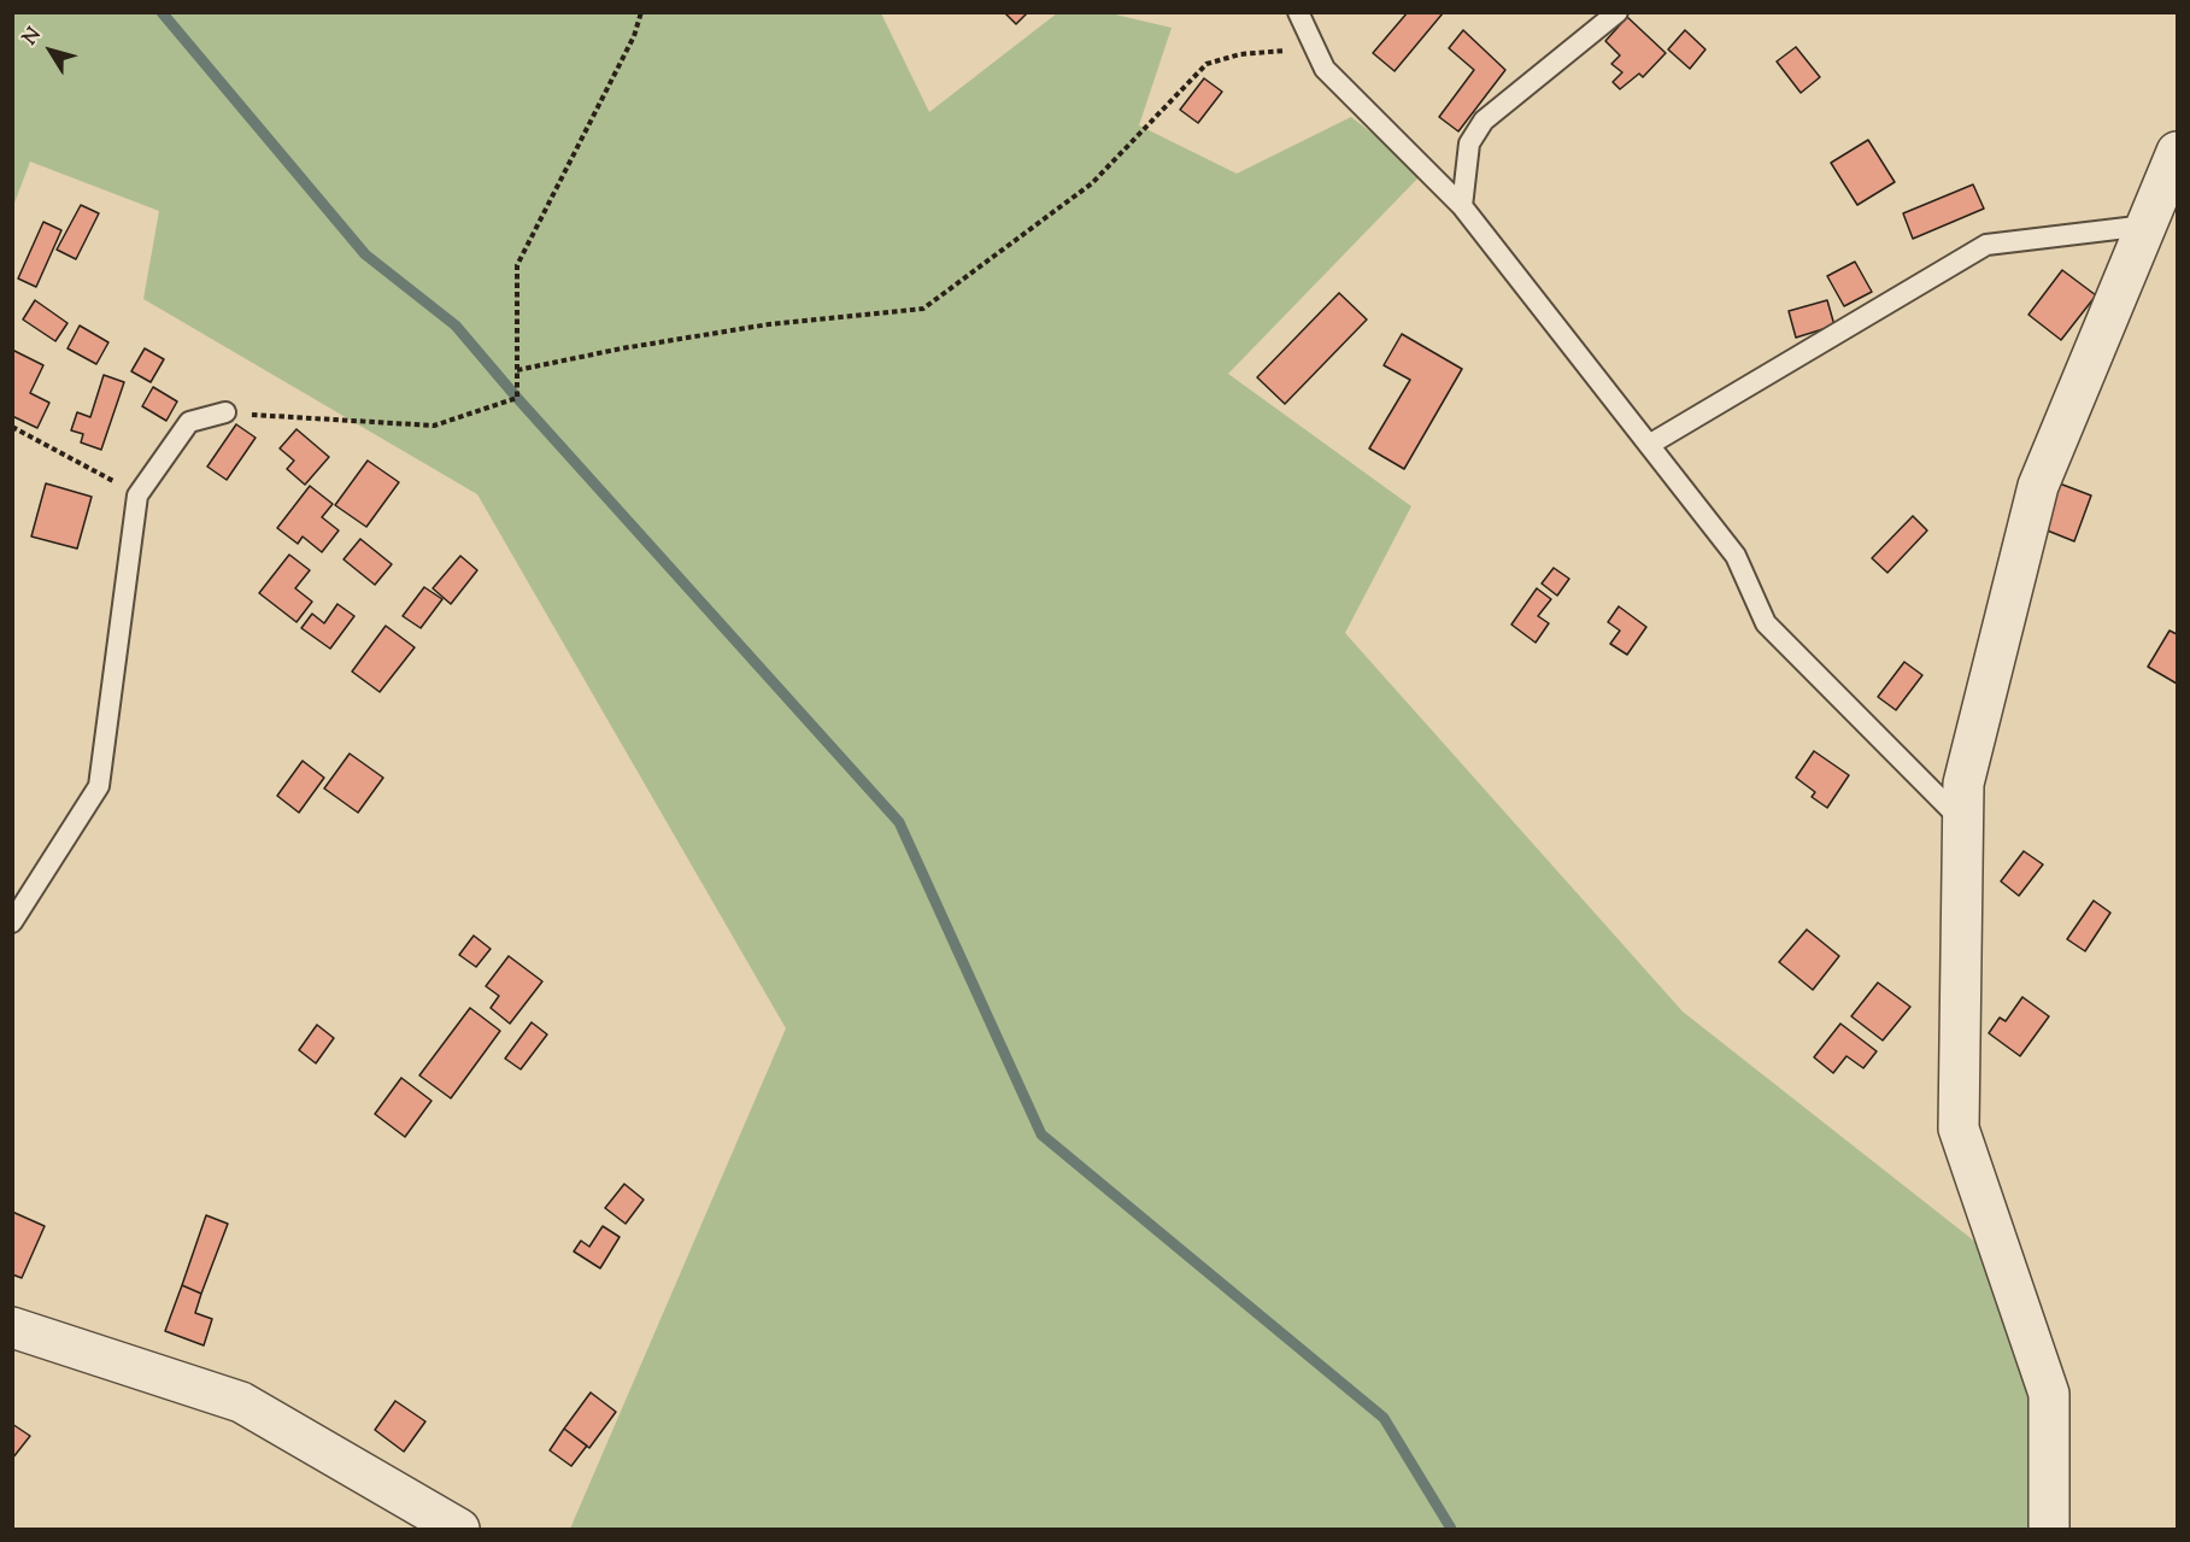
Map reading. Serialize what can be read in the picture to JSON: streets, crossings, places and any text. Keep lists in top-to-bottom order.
{
  "north": "top left"
}
